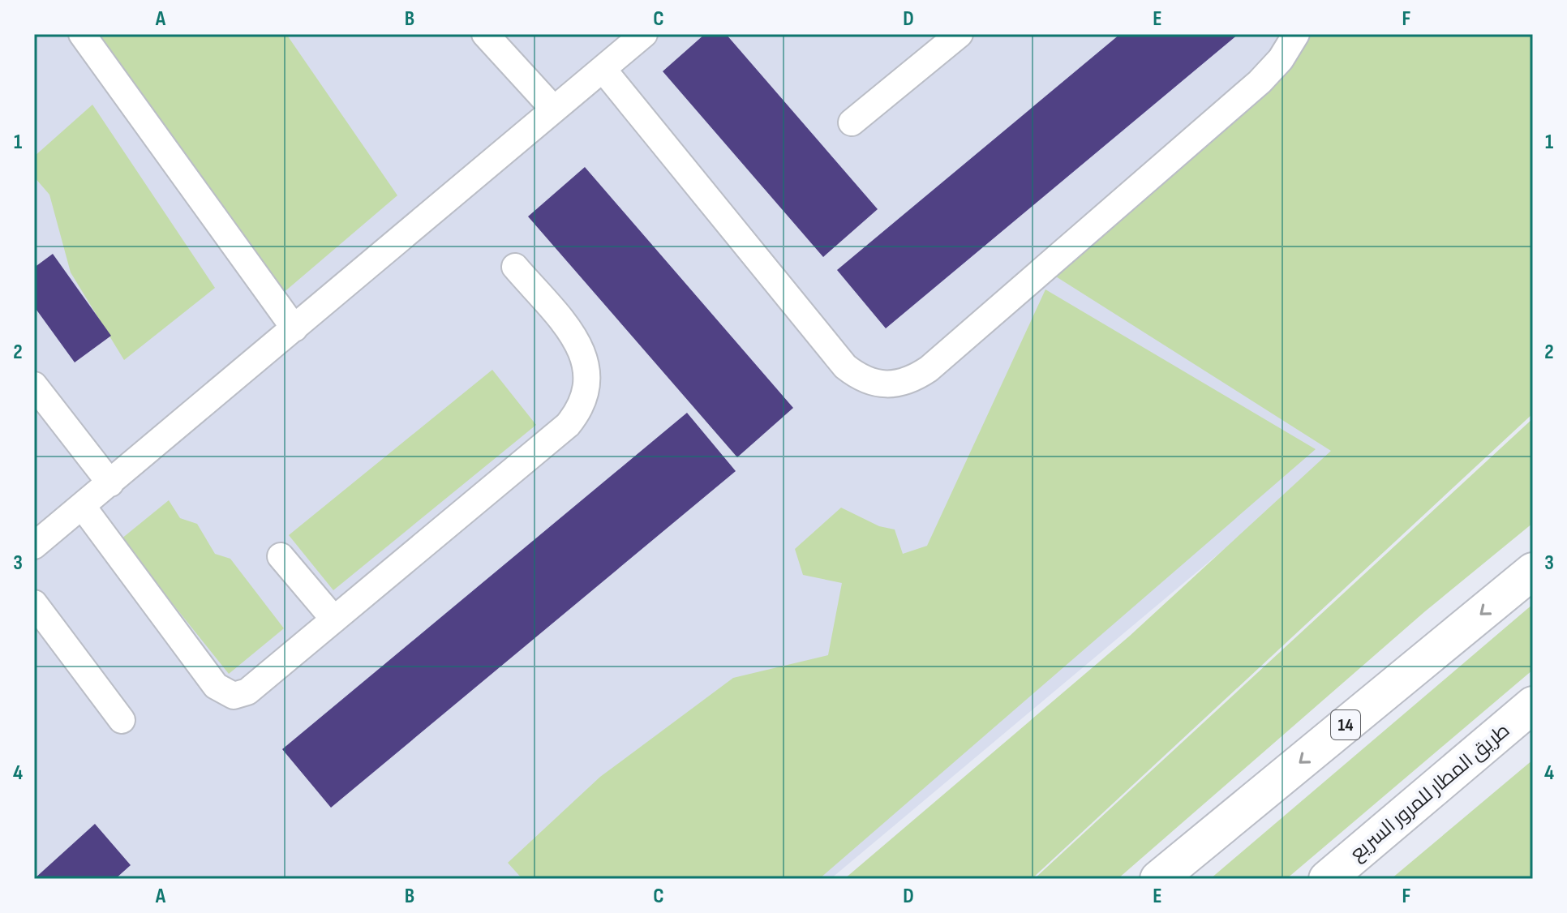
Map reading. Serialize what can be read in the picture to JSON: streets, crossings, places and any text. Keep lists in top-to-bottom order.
{
  "streets": {
    "highway": ["14", "طريق المطار للمرور السريع"]
  },
  "grid": {
    "columns": [
      "A",
      "B",
      "C",
      "D",
      "E",
      "F"
    ],
    "rows": [
      "1",
      "2",
      "3",
      "4"
    ]
  }
}
